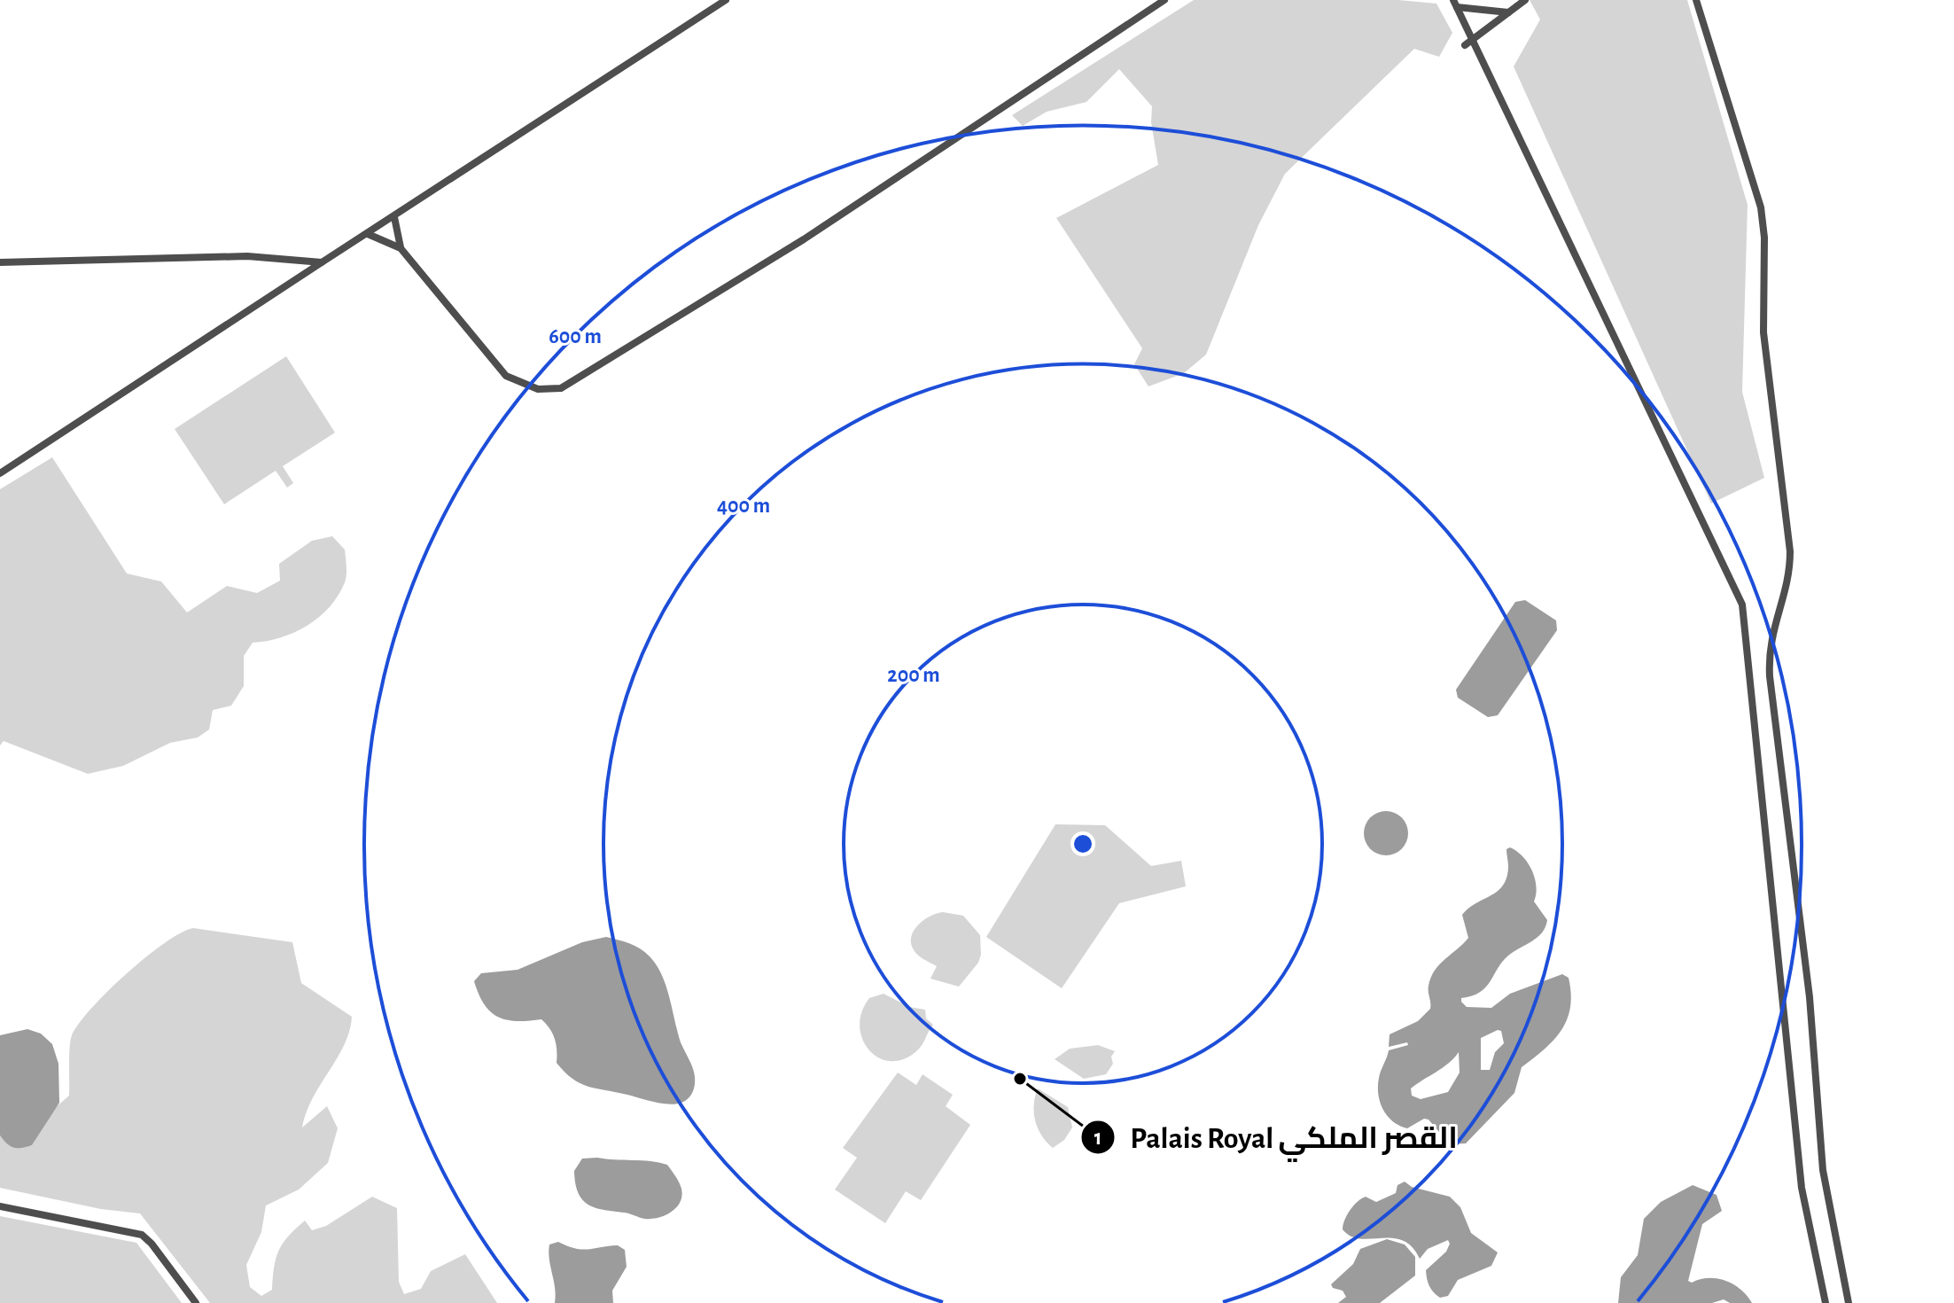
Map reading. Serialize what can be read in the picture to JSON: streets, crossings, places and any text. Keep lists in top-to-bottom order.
{
  "places": ["Palais Royal القصر الملكي"],
  "rings": ["600 m", "400 m", "200 m"]
}
